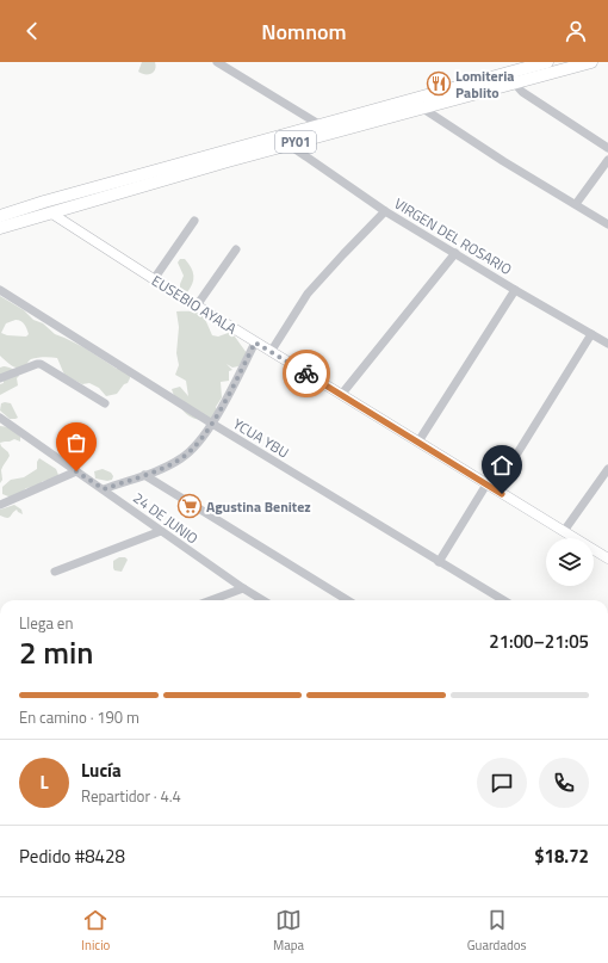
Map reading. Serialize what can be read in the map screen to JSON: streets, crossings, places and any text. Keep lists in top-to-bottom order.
{
  "streets": {
    "highway": ["PY01"],
    "main road": ["EUSEBIO AYALA"],
    "street": ["VIRGEN DEL ROSARIO", "YCUA YBU", "24 DE JUNIO"]
  },
  "crossings": [
    ["PY01", "VIRGEN DEL ROSARIO"],
    ["PY01", "EUSEBIO AYALA"]
  ],
  "places": {
    "restaurant": ["Lomiteria Pablito"],
    "supermarket": ["Agustina Benitez"]
  },
  "page": {
    "header": "Nomnom",
    "heading": ["2 min", "Llega en", "21:00–21:05"],
    "panel": [
      "Lucía",
      "Repartidor · 4.4",
      "Pedido #8428",
      "$18.72"
    ],
    "bar": "En camino · 190 m",
    "round": "L",
    "tabs": ["Inicio", "Mapa", "Guardados"]
  }
}
